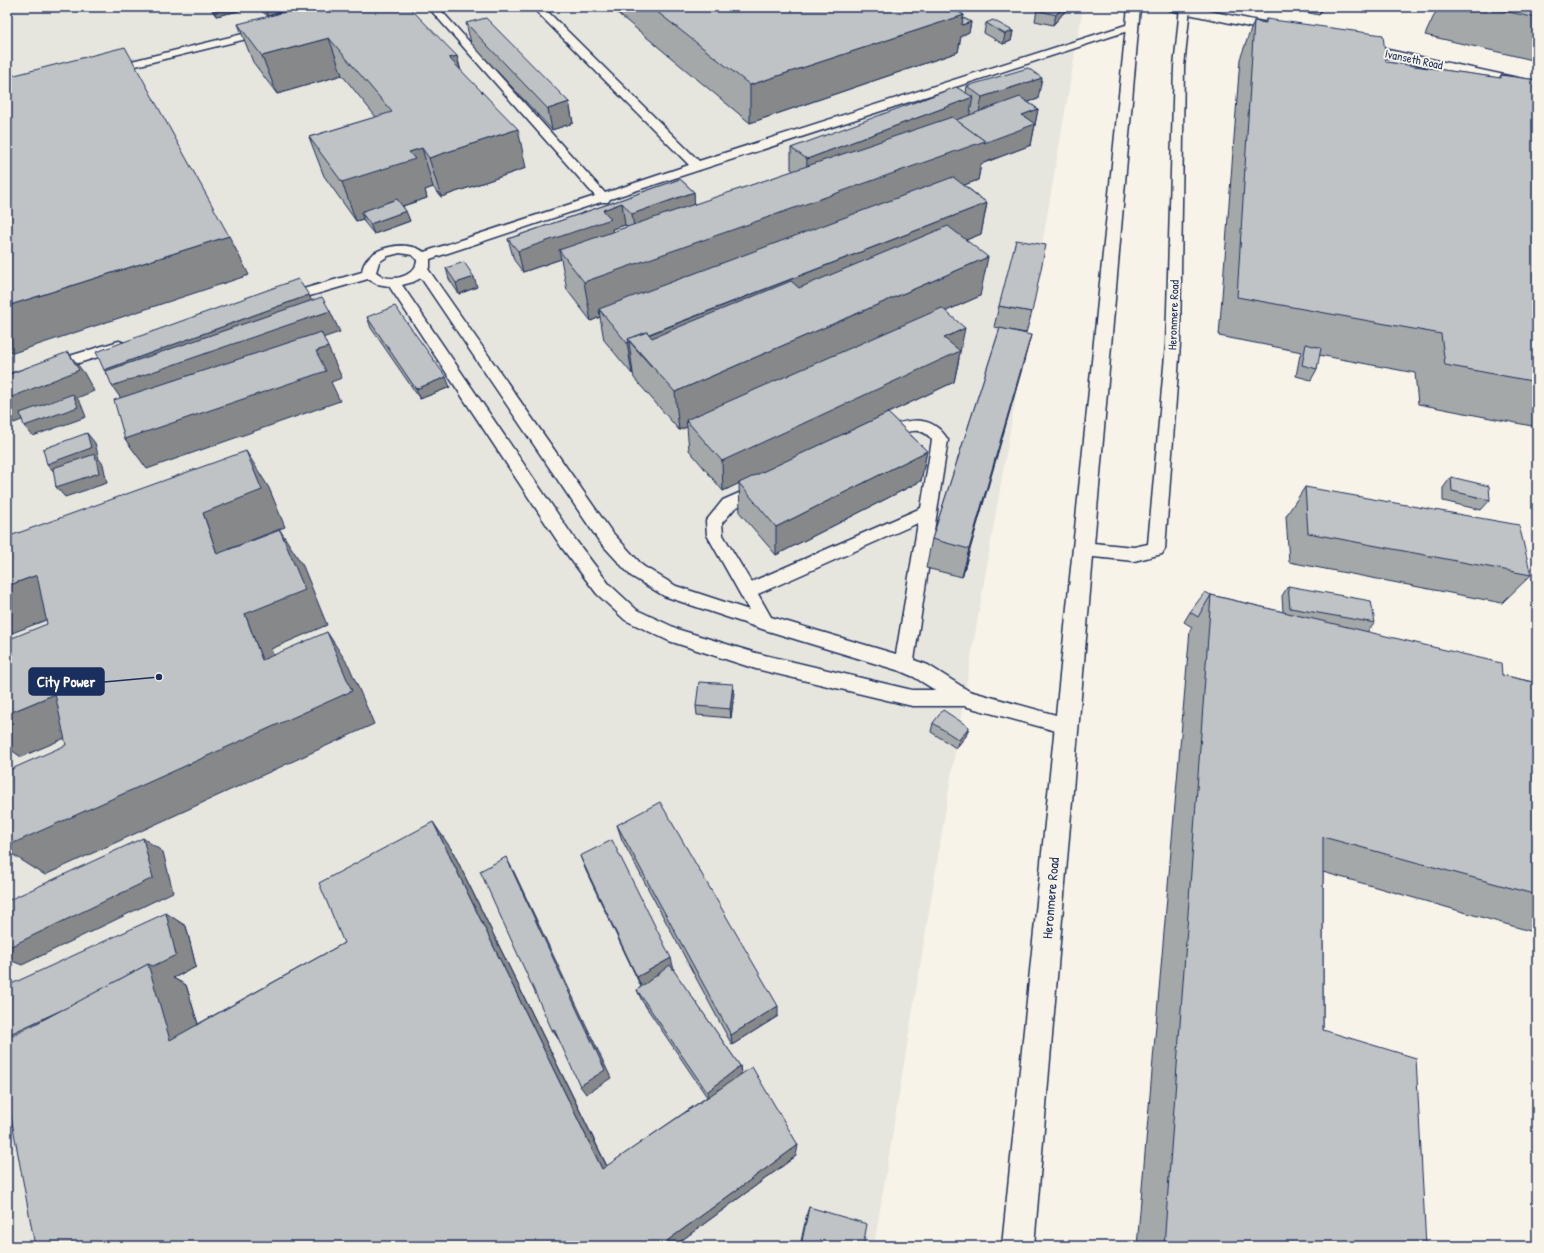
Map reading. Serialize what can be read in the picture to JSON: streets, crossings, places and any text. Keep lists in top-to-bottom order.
{
  "streets": {
    "street": ["Ivanseth Road", "Heronmere Road"]
  },
  "places": ["City Power"]
}
